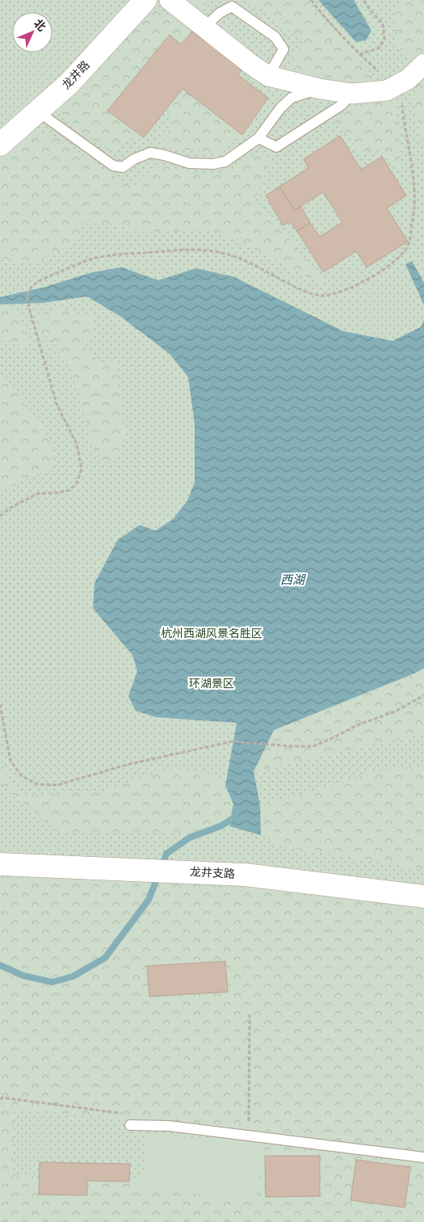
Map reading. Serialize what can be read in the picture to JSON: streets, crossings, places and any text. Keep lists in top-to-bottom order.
{
  "streets": {
    "street": ["龙井路", "龙井支路"]
  },
  "water": ["西湖"],
  "parks": ["杭州西湖风景名胜区", "环湖景区"],
  "north": "top right"
}
